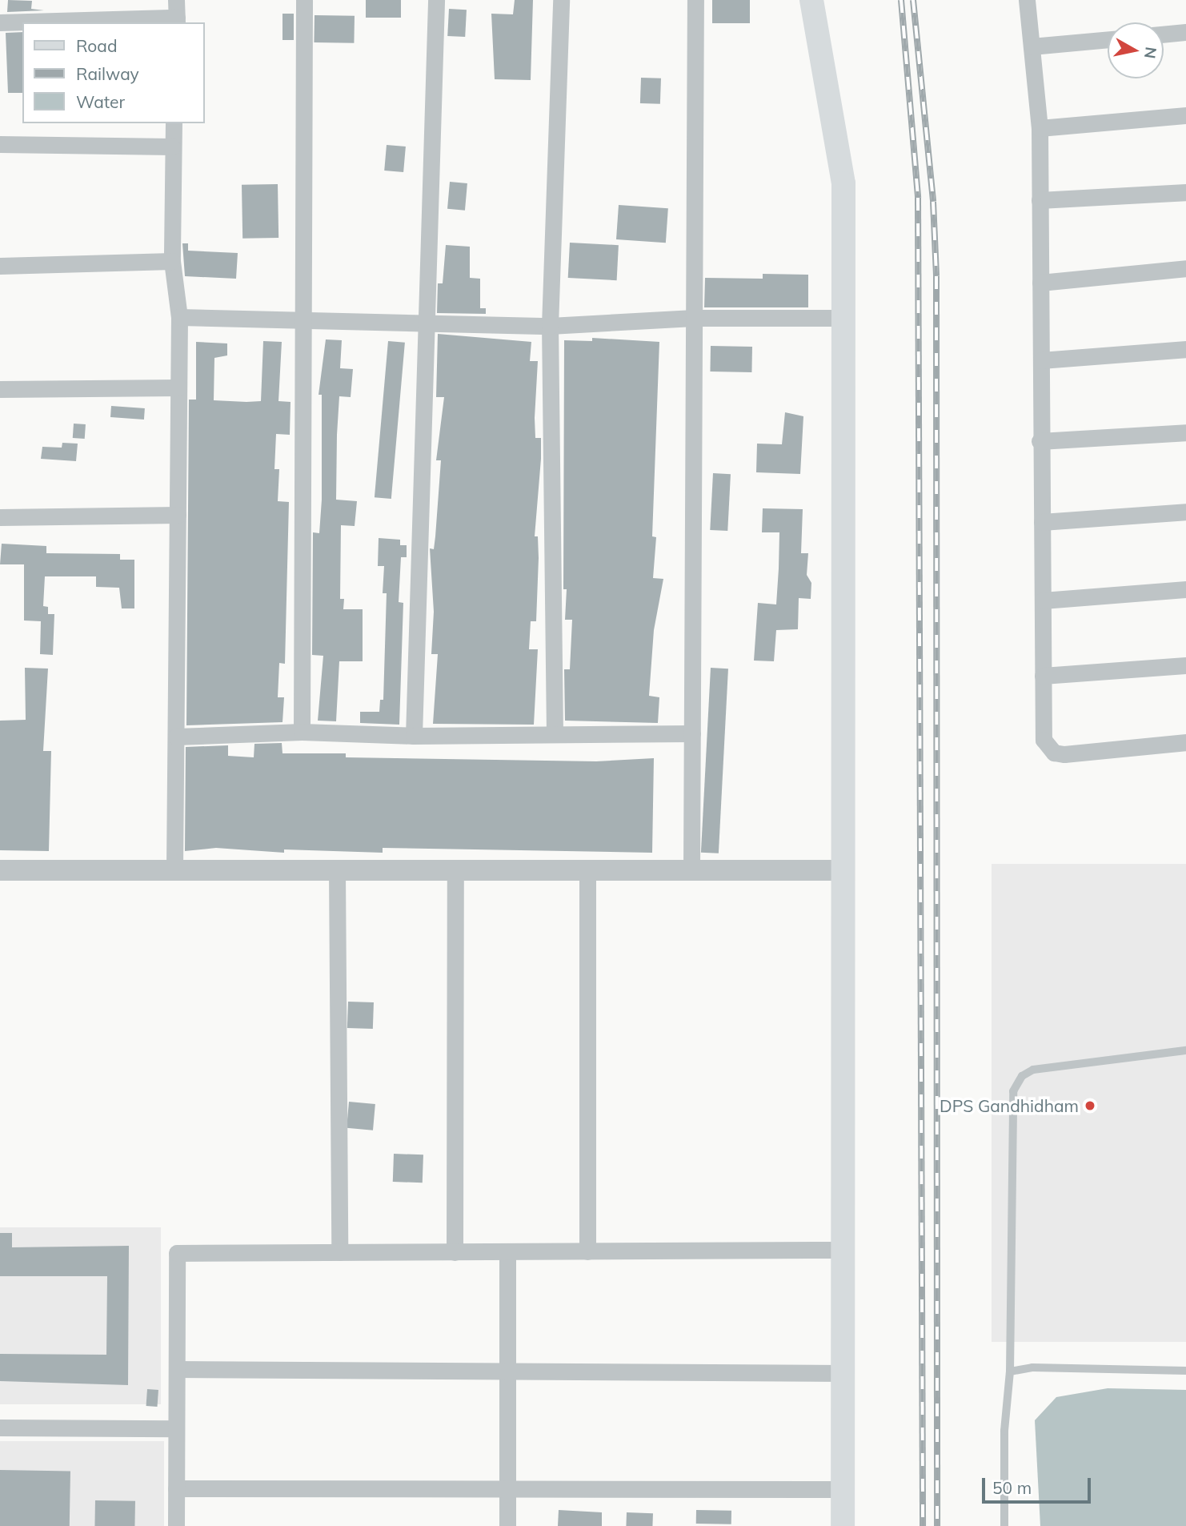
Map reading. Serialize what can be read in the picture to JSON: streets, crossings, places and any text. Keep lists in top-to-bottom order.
{
  "places": ["DPS Gandhidham"],
  "legend": ["Road", "Railway", "Water"],
  "scale_bar": "50 m",
  "north": "right"
}
